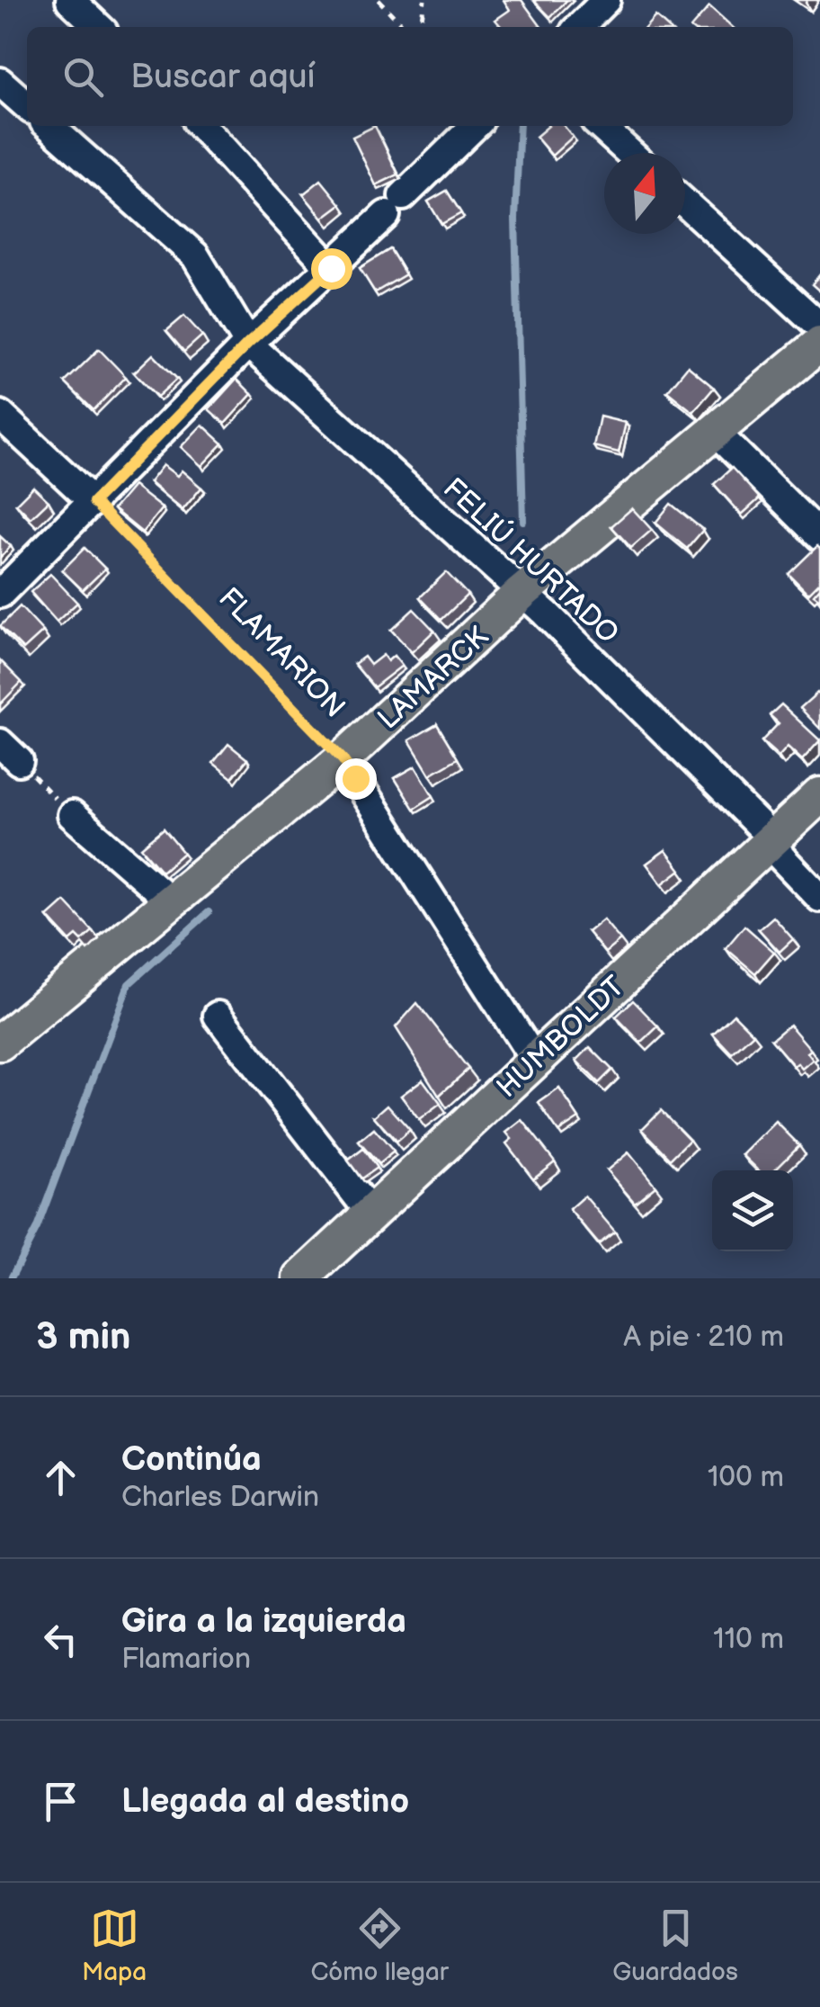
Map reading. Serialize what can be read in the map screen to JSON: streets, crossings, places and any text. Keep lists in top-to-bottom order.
{
  "streets": {
    "main road": ["LAMARCK", "HUMBOLDT"],
    "street": ["FELIÚ HURTADO", "FLAMARION"]
  },
  "crossings": [
    ["FELIÚ HURTADO", "LAMARCK"],
    ["FELIÚ HURTADO", "HUMBOLDT"],
    ["FLAMARION", "LAMARCK"],
    ["FLAMARION", "HUMBOLDT"]
  ],
  "north": "top",
  "page": {
    "search": "Buscar aquí",
    "heading": ["3 min", "A pie · 210 m"],
    "list": [
      ["Continúa", "Charles Darwin", "100 m"],
      ["Gira a la izquierda", "Flamarion", "110 m"],
      "Llegada al destino"
    ],
    "nav": ["Mapa", "Cómo llegar", "Guardados"]
  }
}
